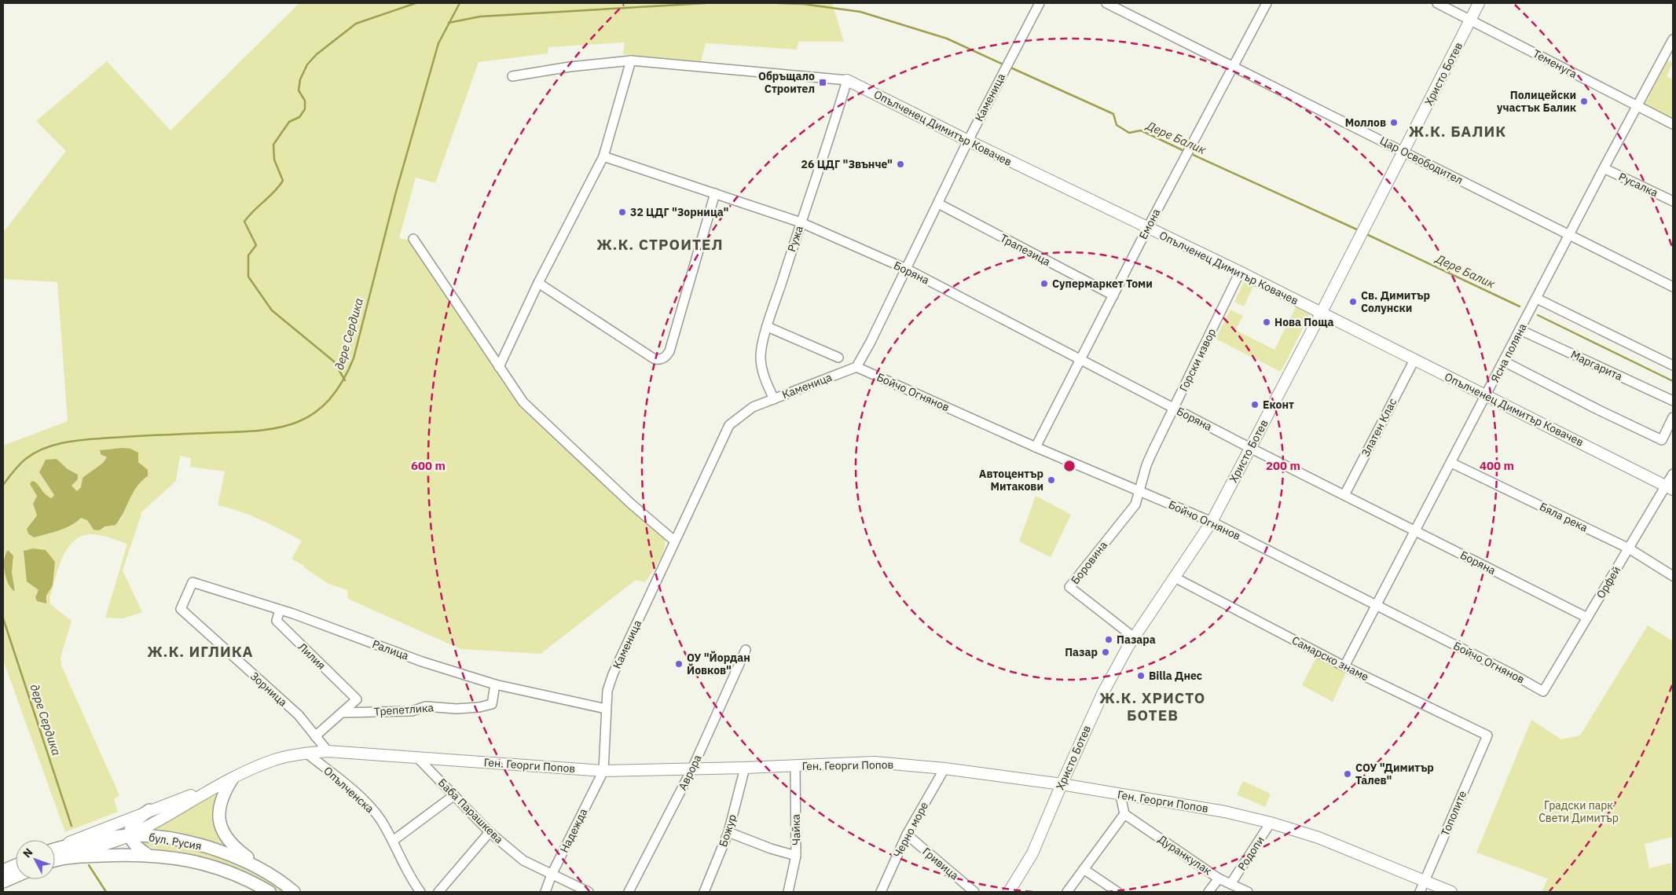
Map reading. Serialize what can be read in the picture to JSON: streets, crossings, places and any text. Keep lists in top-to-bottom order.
{
  "streets": {
    "main road": ["бул. Русия"],
    "street": [
      "Теменуга",
      "Христо Ботев",
      "Каменица",
      "Опълченец Димитър Ковачев",
      "Цар Освободител",
      "Русалка",
      "Емона",
      "Ружа",
      "Трапезица",
      "Боряна",
      "Ясна поляна",
      "Горски извор",
      "Маргарита",
      "Бойчо Огнянов",
      "Златен Клас",
      "Бяла река",
      "Боровина",
      "Орфей",
      "Ралица",
      "Лилия",
      "Самарско знаме",
      "Зорница",
      "Трепетлика",
      "Ген. Георги Попов",
      "Аврора",
      "Опълченска",
      "Баба Парашкева",
      "Тополите",
      "Чайка",
      "Черно море",
      "Надежда",
      "Божур",
      "Родопи",
      "Дуранкулак",
      "Гривица"
    ]
  },
  "crossings": [
    ["Теменуга", "Христо Ботев"],
    ["Теменуга", "Ясна поляна"],
    ["Христо Ботев", "Опълченец Димитър Ковачев"],
    ["Христо Ботев", "Цар Освободител"],
    ["Христо Ботев", "Боряна"],
    ["Христо Ботев", "Бойчо Огнянов"],
    ["Христо Ботев", "Боровина"],
    ["Христо Ботев", "Самарско знаме"],
    ["Христо Ботев", "Ген. Георги Попов"],
    ["Каменица", "Опълченец Димитър Ковачев"],
    ["Каменица", "Ружа"],
    ["Каменица", "Трапезица"],
    ["Каменица", "Боряна"],
    ["Каменица", "Бойчо Огнянов"],
    ["Каменица", "Ралица"],
    ["Каменица", "Ген. Георги Попов"],
    ["Каменица", "Надежда"],
    ["Опълченец Димитър Ковачев", "Емона"],
    ["Опълченец Димитър Ковачев", "Ружа"],
    ["Опълченец Димитър Ковачев", "Ясна поляна"],
    ["Опълченец Димитър Ковачев", "Горски извор"],
    ["Опълченец Димитър Ковачев", "Златен Клас"],
    ["Опълченец Димитър Ковачев", "Орфей"],
    ["Цар Освободител", "Емона"],
    ["Цар Освободител", "Ясна поляна"],
    ["Русалка", "Ясна поляна"],
    ["Емона", "Трапезица"],
    ["Емона", "Боряна"],
    ["Емона", "Бойчо Огнянов"],
    ["Ружа", "Боряна"],
    ["Боряна", "Ясна поляна"],
    ["Боряна", "Горски извор"],
    ["Боряна", "Златен Клас"],
    ["Боряна", "Орфей"],
    ["Ясна поляна", "Маргарита"],
    ["Ясна поляна", "Бойчо Огнянов"],
    ["Ясна поляна", "Бяла река"],
    ["Ясна поляна", "Самарско знаме"],
    ["Горски извор", "Бойчо Огнянов"],
    ["Горски извор", "Боровина"],
    ["Бойчо Огнянов", "Боровина"],
    ["Бойчо Огнянов", "Орфей"],
    ["Бяла река", "Орфей"],
    ["Ралица", "Лилия"],
    ["Ралица", "Зорница"],
    ["Ралица", "Трепетлика"],
    ["Лилия", "Трепетлика"],
    ["Самарско знаме", "Тополите"],
    ["Зорница", "Ген. Георги Попов"],
    ["Ген. Георги Попов", "Аврора"],
    ["Ген. Георги Попов", "Опълченска"],
    ["Ген. Георги Попов", "Баба Парашкева"],
    ["Ген. Георги Попов", "Тополите"],
    ["Ген. Георги Попов", "Чайка"],
    ["Ген. Георги Попов", "Черно море"],
    ["Ген. Георги Попов", "Надежда"],
    ["Ген. Георги Попов", "Божур"],
    ["Ген. Георги Попов", "Родопи"],
    ["Баба Парашкева", "Надежда"],
    ["Черно море", "Гривица"],
    ["Родопи", "Дуранкулак"]
  ],
  "districts": [
    "Ж.К. БАЛИК",
    "Ж.К. СТРОИТЕЛ",
    "Ж.К. ИГЛИКА",
    "Ж.К. ХРИСТО БОТЕВ"
  ],
  "water": ["Дере Балик", "дере Сердика"],
  "parks": ["Градски парк Свети Димитър"],
  "places": {
    "transit": ["Обръщало Строител"],
    "other": [
      "Полицейски участък Балик",
      "Моллов",
      "26 ЦДГ \"Звънче\"",
      "32 ЦДГ \"Зорница\"",
      "Супермаркет Томи",
      "Св. Димитър Солунски",
      "Нова Поща",
      "Еконт",
      "Автоцентър Митакови",
      "Пазара",
      "Пазар",
      "ОУ \"Йордан Йовков\"",
      "Billa Днес",
      "СОУ \"Димитър Талев\""
    ]
  },
  "north": "top left",
  "rings": ["200 m", "400 m", "600 m"]
}
